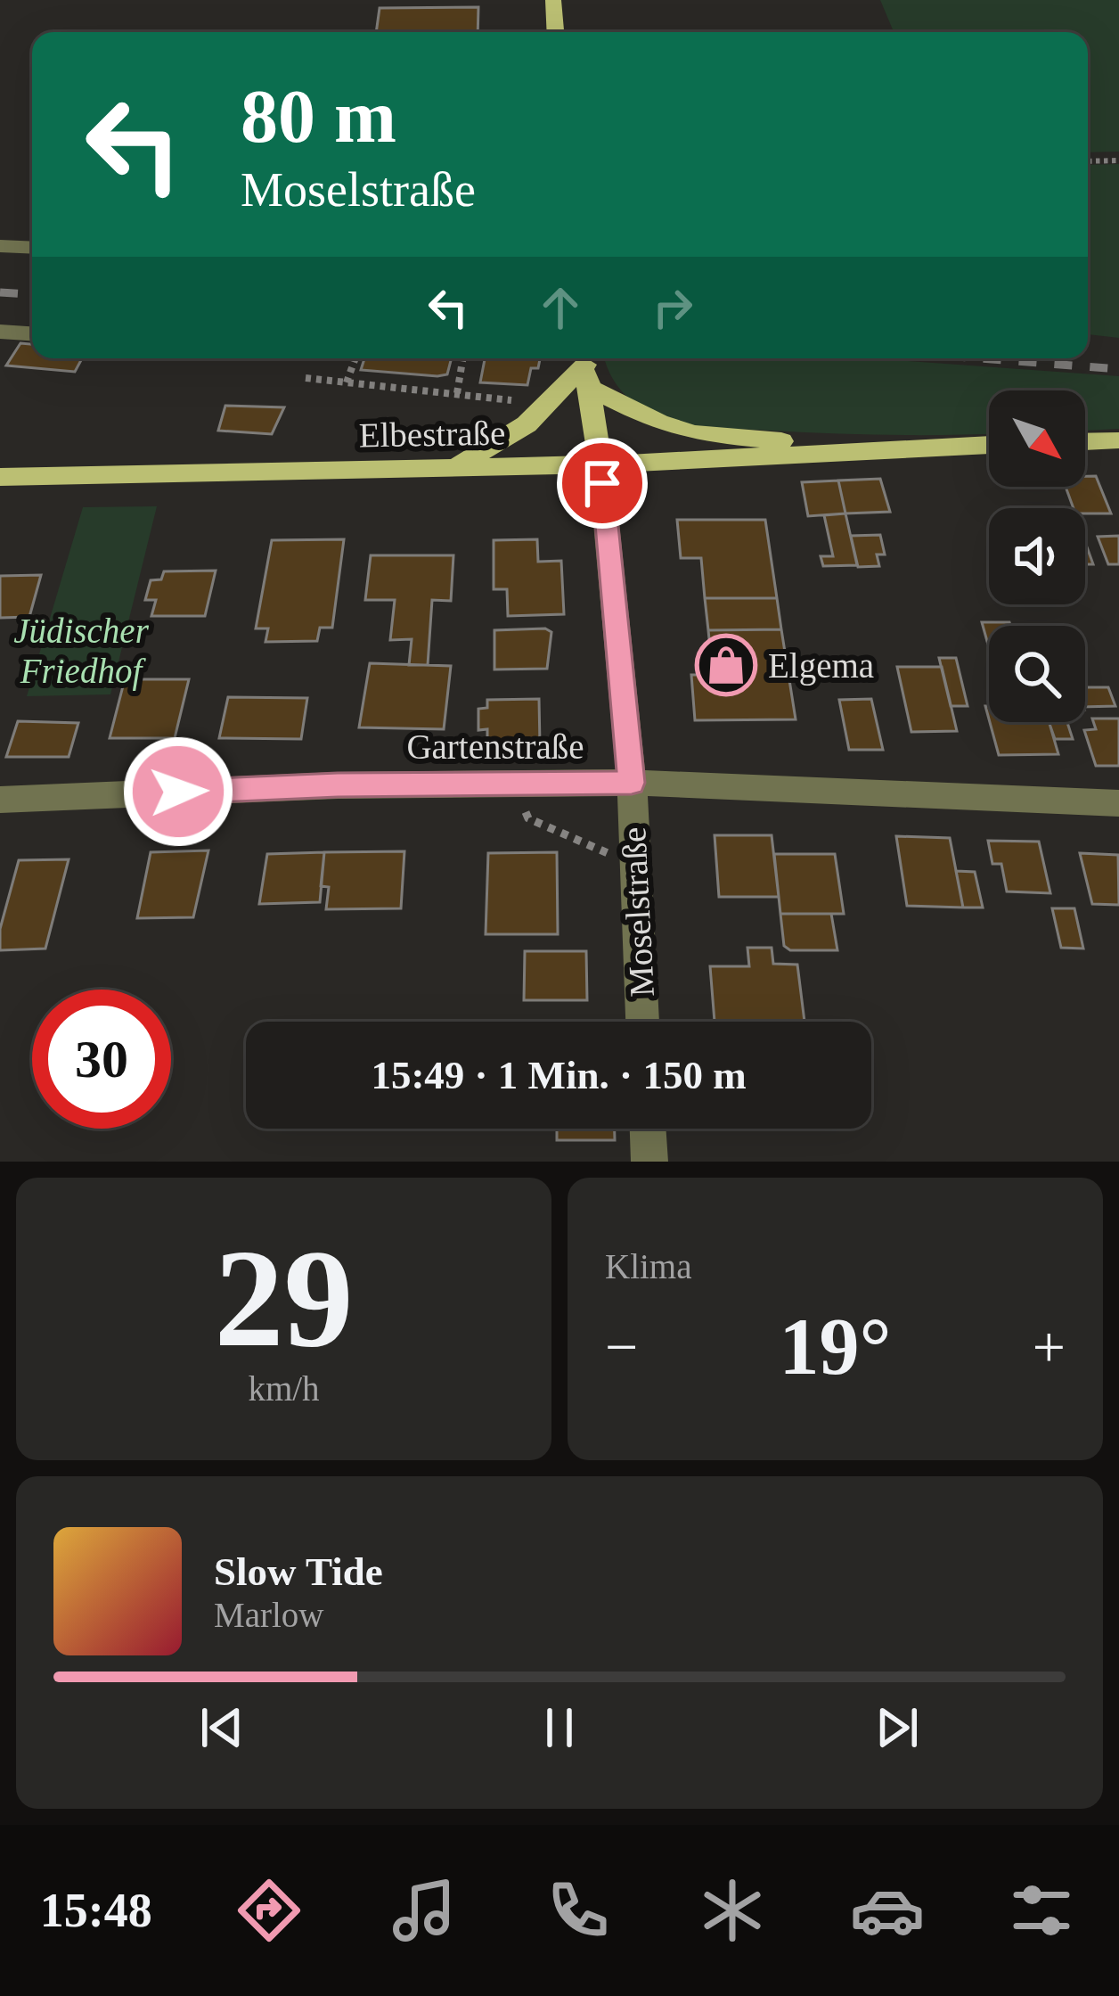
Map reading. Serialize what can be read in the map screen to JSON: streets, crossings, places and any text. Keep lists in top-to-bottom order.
{
  "streets": {
    "main road": ["Elbestraße"],
    "street": ["Gartenstraße", "Moselstraße"]
  },
  "crossings": [
    ["Elbestraße", "Moselstraße"],
    ["Gartenstraße", "Moselstraße"]
  ],
  "parks": ["Jüdischer Friedhof"],
  "places": {
    "shop": ["Elgema"]
  },
  "north": "bottom right",
  "page": {
    "turn": ["80 m", "Moselstraße"],
    "limit": "30",
    "trip": "15:49 · 1 Min. · 150 m",
    "tile": [
      ["29", "km/h"],
      "Klima"
    ],
    "heat": ["−", "19°", "+"],
    "song": ["Slow Tide", "Marlow"],
    "tabs": "15:48"
  }
}
